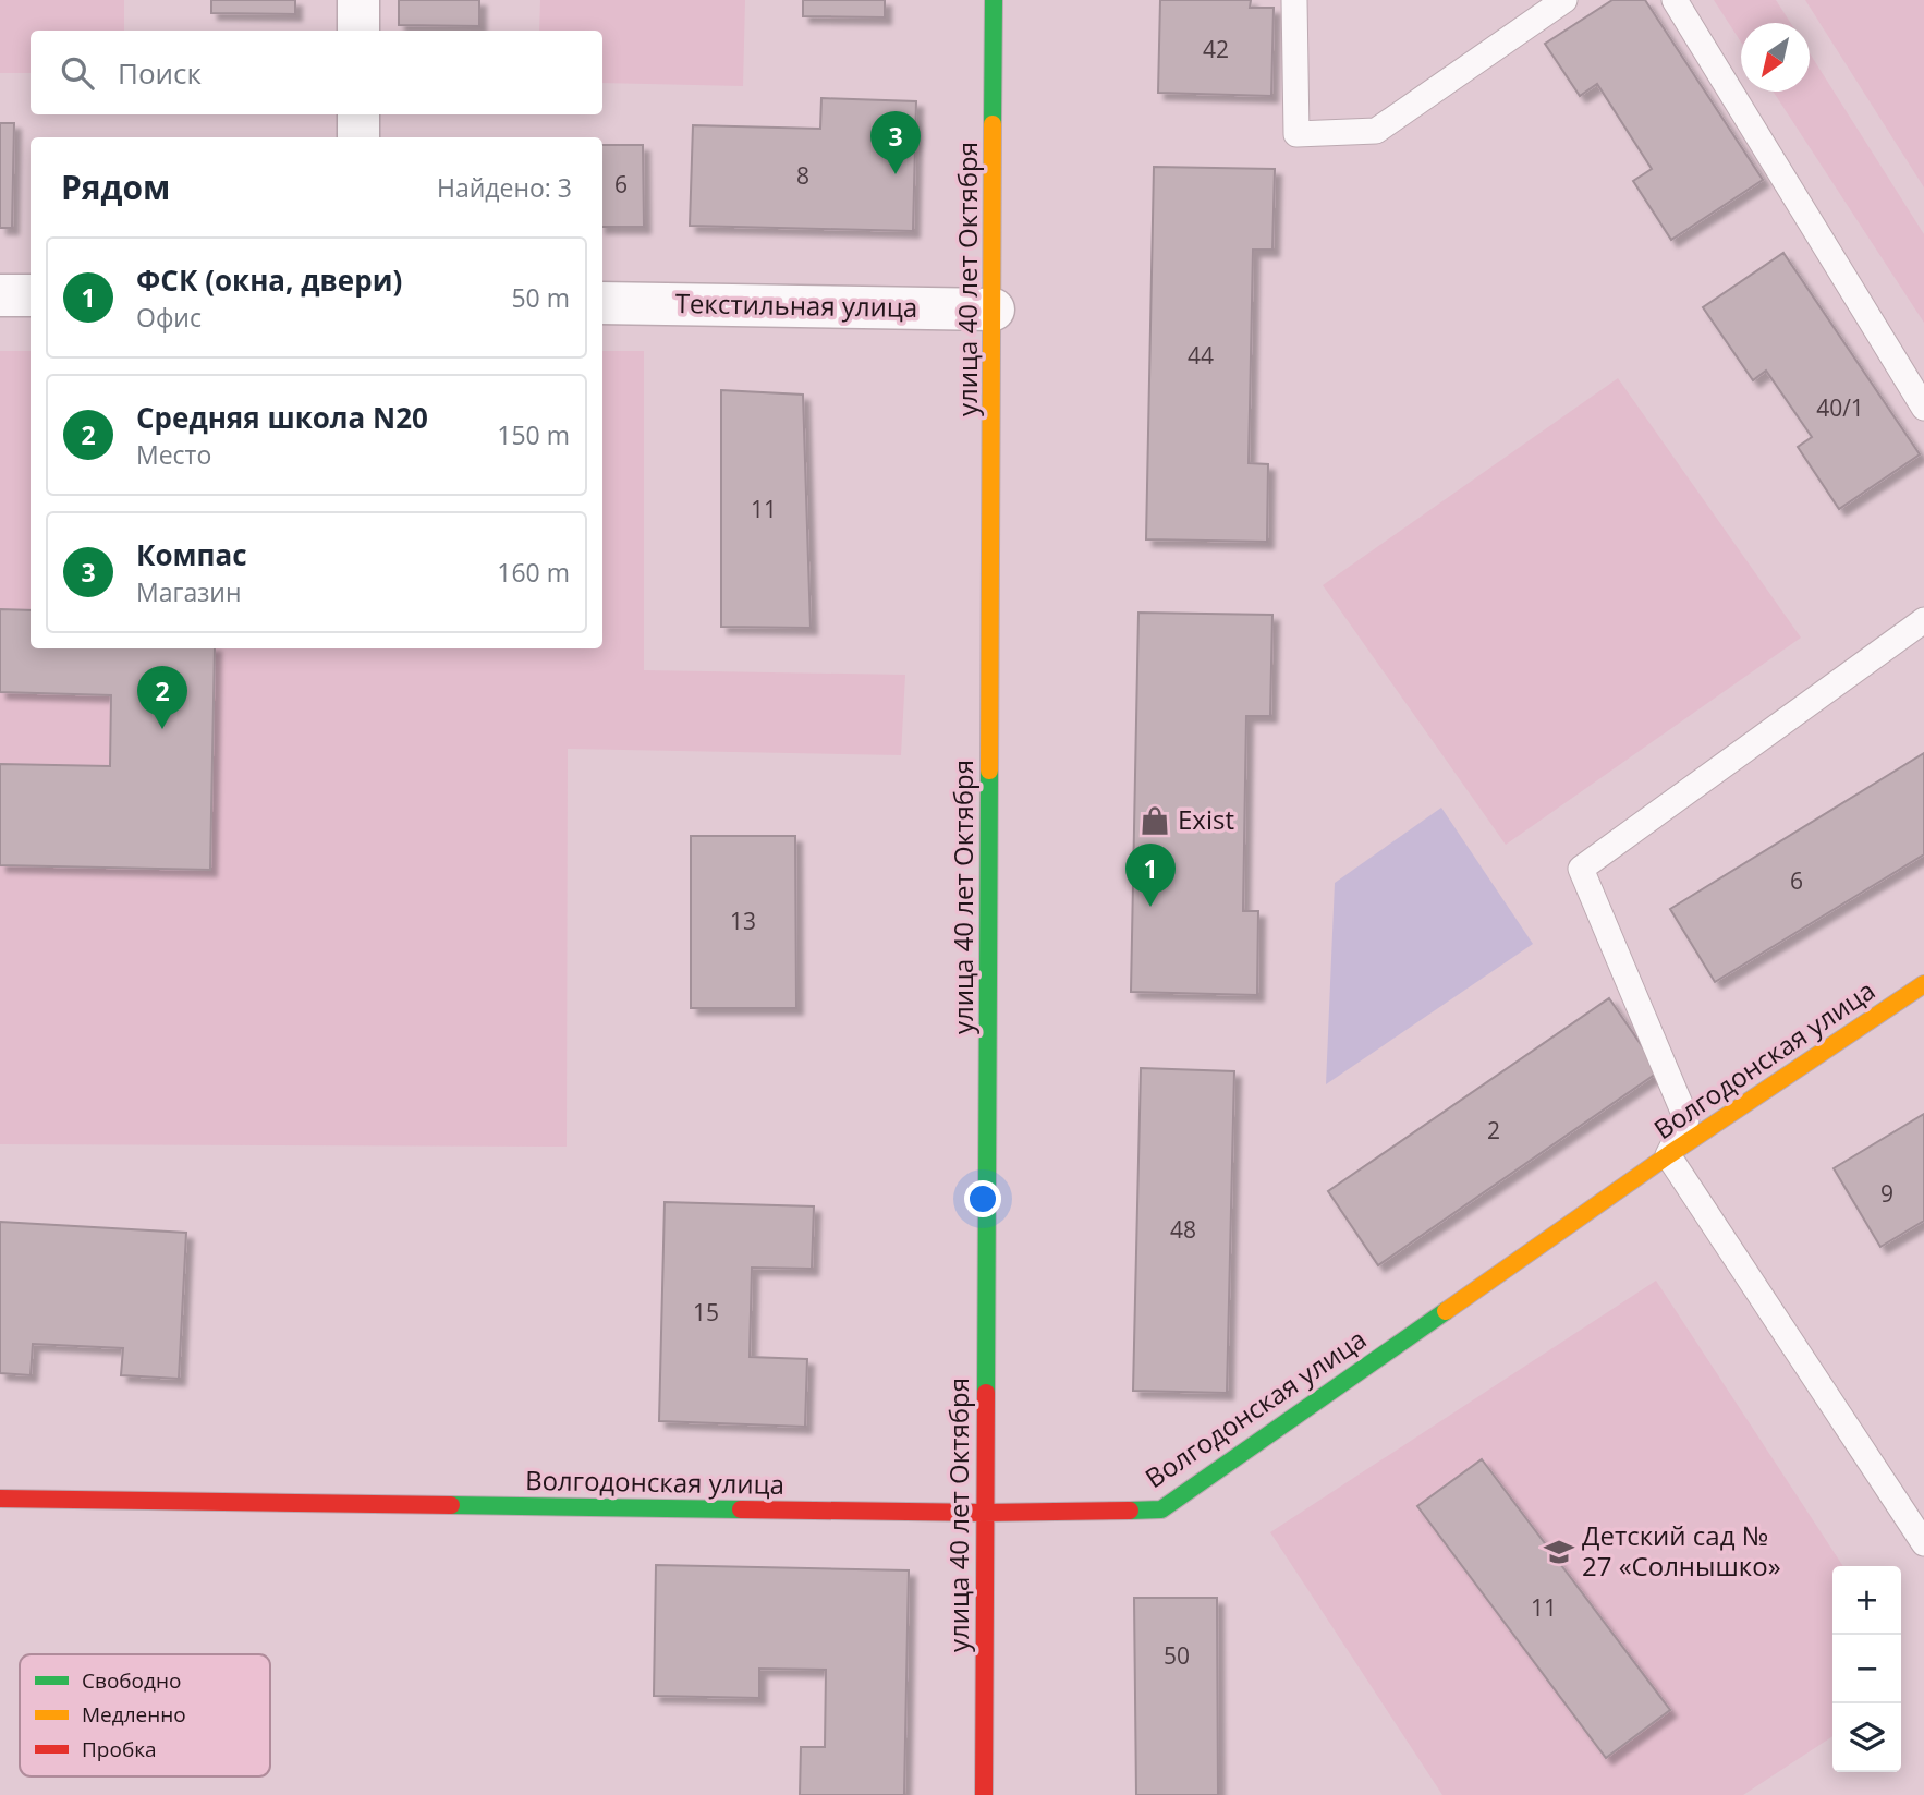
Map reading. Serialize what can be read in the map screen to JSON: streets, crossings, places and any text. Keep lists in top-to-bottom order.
{
  "streets": {
    "street": ["улица 40 лет Октября", "Текстильная улица", "Волгодонская улица"]
  },
  "crossings": [
    ["улица 40 лет Октября", "Текстильная улица"],
    ["улица 40 лет Октября", "Волгодонская улица"]
  ],
  "places": {
    "shop": ["Exist"],
    "school or university": ["Детский сад № 27 «Солнышко»"]
  },
  "house_numbers": [
    "42",
    "8",
    "6",
    "44",
    "40/1",
    "11",
    "6",
    "13",
    "2",
    "9",
    "48",
    "15",
    "11",
    "50"
  ],
  "legend": ["Свободно", "Медленно", "Пробка"],
  "north": "bottom left",
  "page": {
    "search": "Поиск",
    "pins": ["3", "2", "1"],
    "heading": ["Рядом", "Найдено: 3"],
    "list": [
      {
        "mark": "1",
        "name": "ФСК (окна, двери)",
        "note": "Офис",
        "value": "50 m"
      },
      {
        "mark": "2",
        "name": "Средняя школа N20",
        "note": "Место",
        "value": "150 m"
      },
      {
        "mark": "3",
        "name": "Компас",
        "note": "Магазин",
        "value": "160 m"
      }
    ],
    "map_buttons": ["+", "−"]
  }
}
